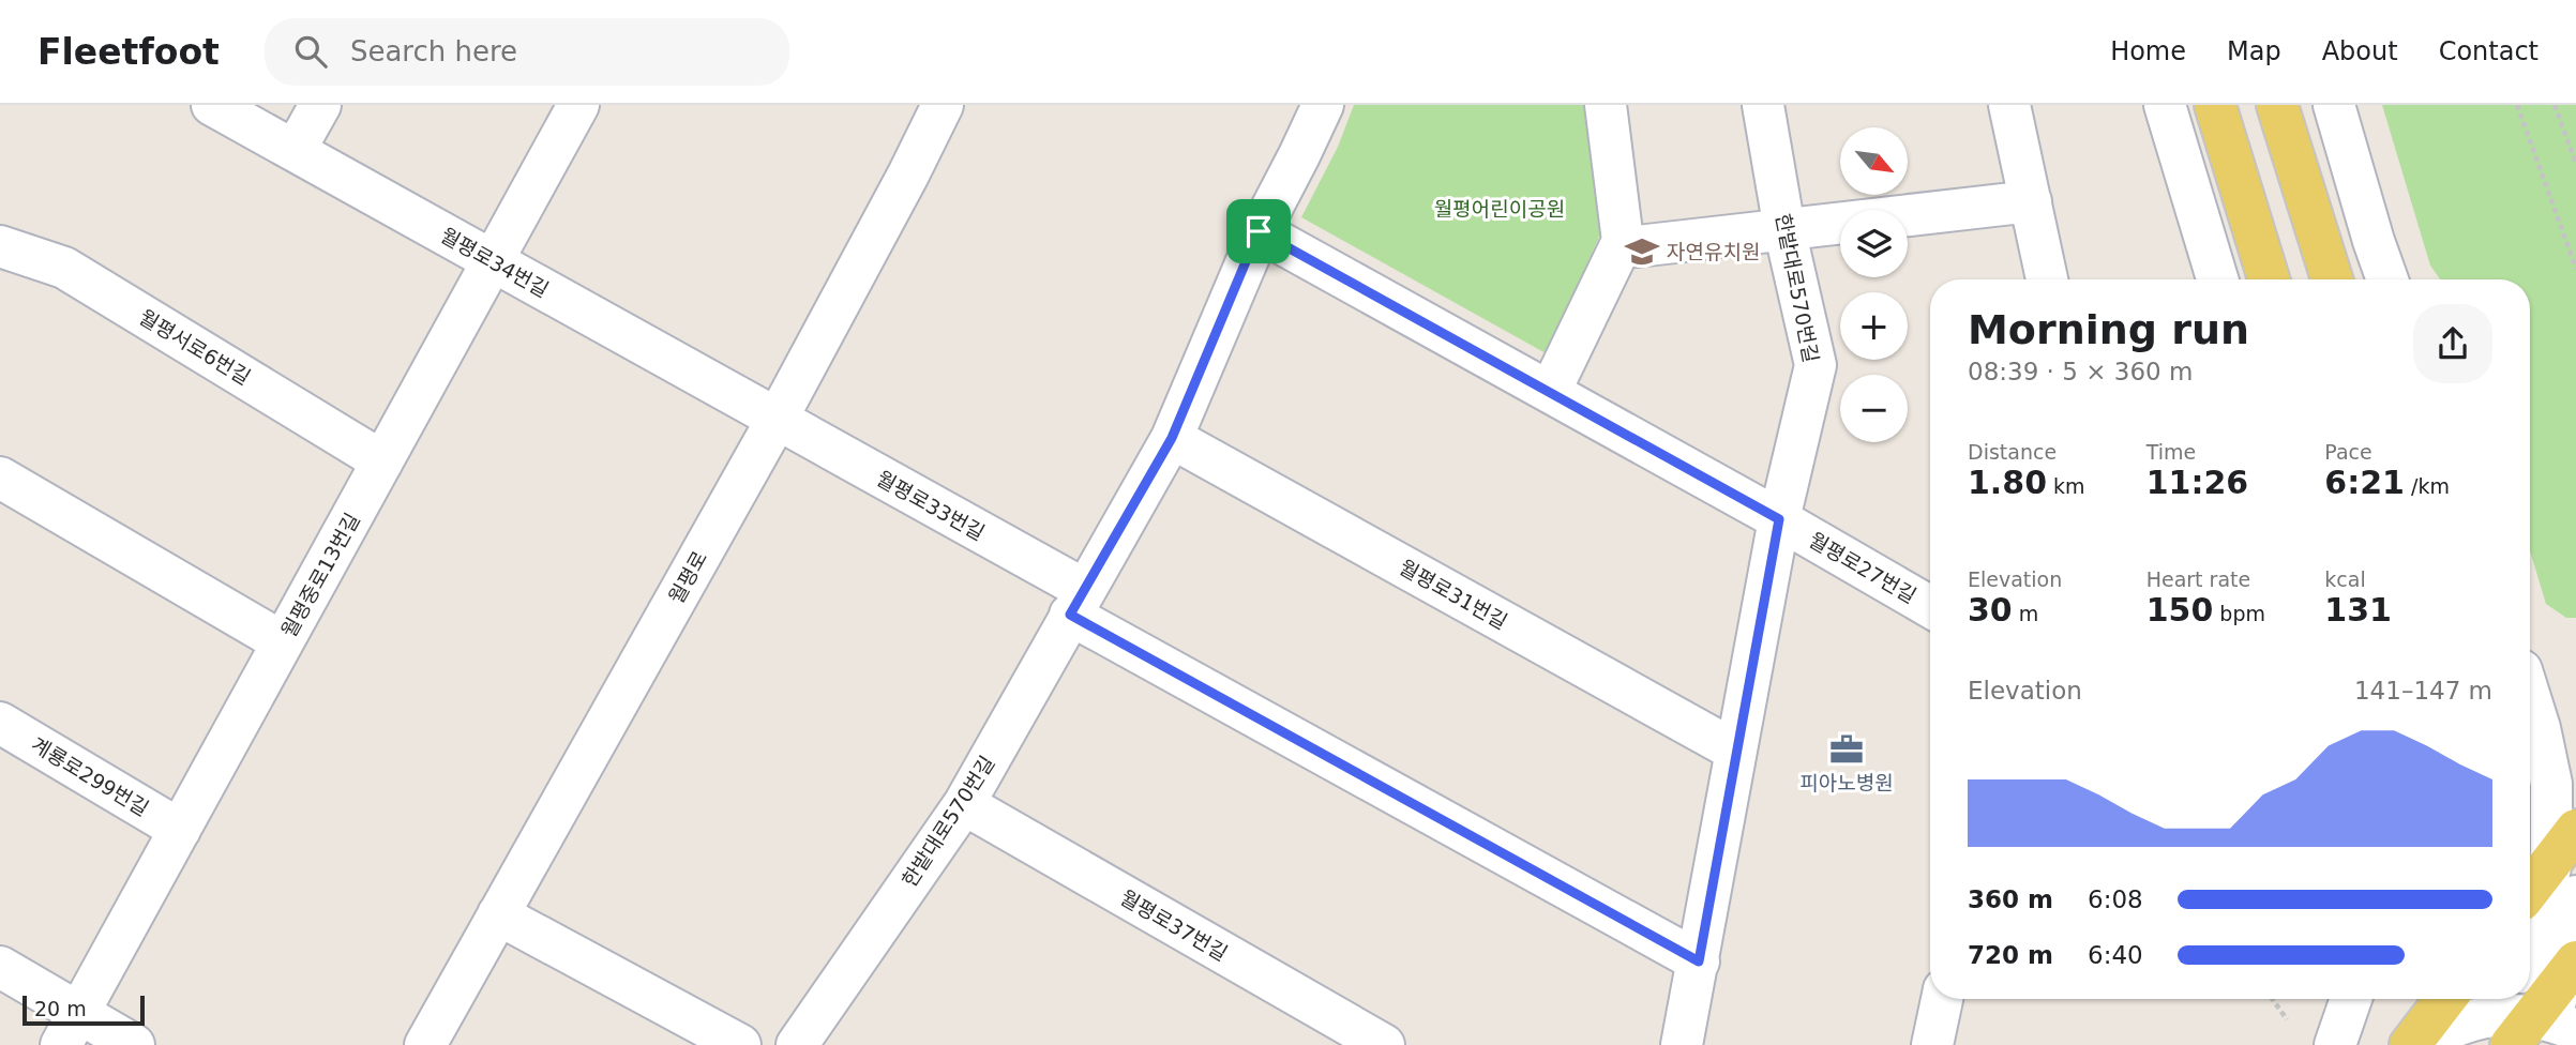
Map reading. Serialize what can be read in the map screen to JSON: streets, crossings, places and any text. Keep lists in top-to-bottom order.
{
  "streets": {
    "street": [
      "월평로34번길",
      "한밭대로570번길",
      "월평서로6번길",
      "월평로33번길",
      "월평로27번길",
      "월평중로13번길",
      "월평로",
      "월평로31번길",
      "계룡로299번길",
      "월평로37번길"
    ]
  },
  "crossings": [
    ["월평로34번길", "월평로33번길"],
    ["월평로34번길", "월평중로13번길"],
    ["월평로34번길", "월평로"],
    ["한밭대로570번길", "월평로33번길"],
    ["한밭대로570번길", "월평로27번길"],
    ["한밭대로570번길", "월평로31번길"],
    ["한밭대로570번길", "월평로37번길"],
    ["월평서로6번길", "월평중로13번길"],
    ["월평로33번길", "월평로"],
    ["월평중로13번길", "계룡로299번길"]
  ],
  "parks": ["월평어린이공원"],
  "places": {
    "school or university": ["자연유치원"],
    "office": ["피아노병원"]
  },
  "scale_bar": "20 m",
  "north": "bottom right",
  "page": {
    "header": "Fleetfoot",
    "search": "Search here",
    "nav": [
      "Home",
      "Map",
      "About",
      "Contact"
    ],
    "map_buttons": ["+", "−"],
    "heading": ["Morning run", "08:39 · 5 × 360 m"],
    "stats": [
      ["Distance", "1.80 km"],
      ["Time", "11:26"],
      ["Pace", "6:21 /km"],
      ["Elevation", "30 m"],
      ["Heart rate", "150 bpm"],
      ["kcal", "131"]
    ],
    "chart": ["Elevation", "141–147 m"],
    "list": [
      {
        "name": "360 m",
        "note": "6:08"
      },
      {
        "name": "720 m",
        "note": "6:40"
      }
    ],
    "scale": "20 m"
  }
}
